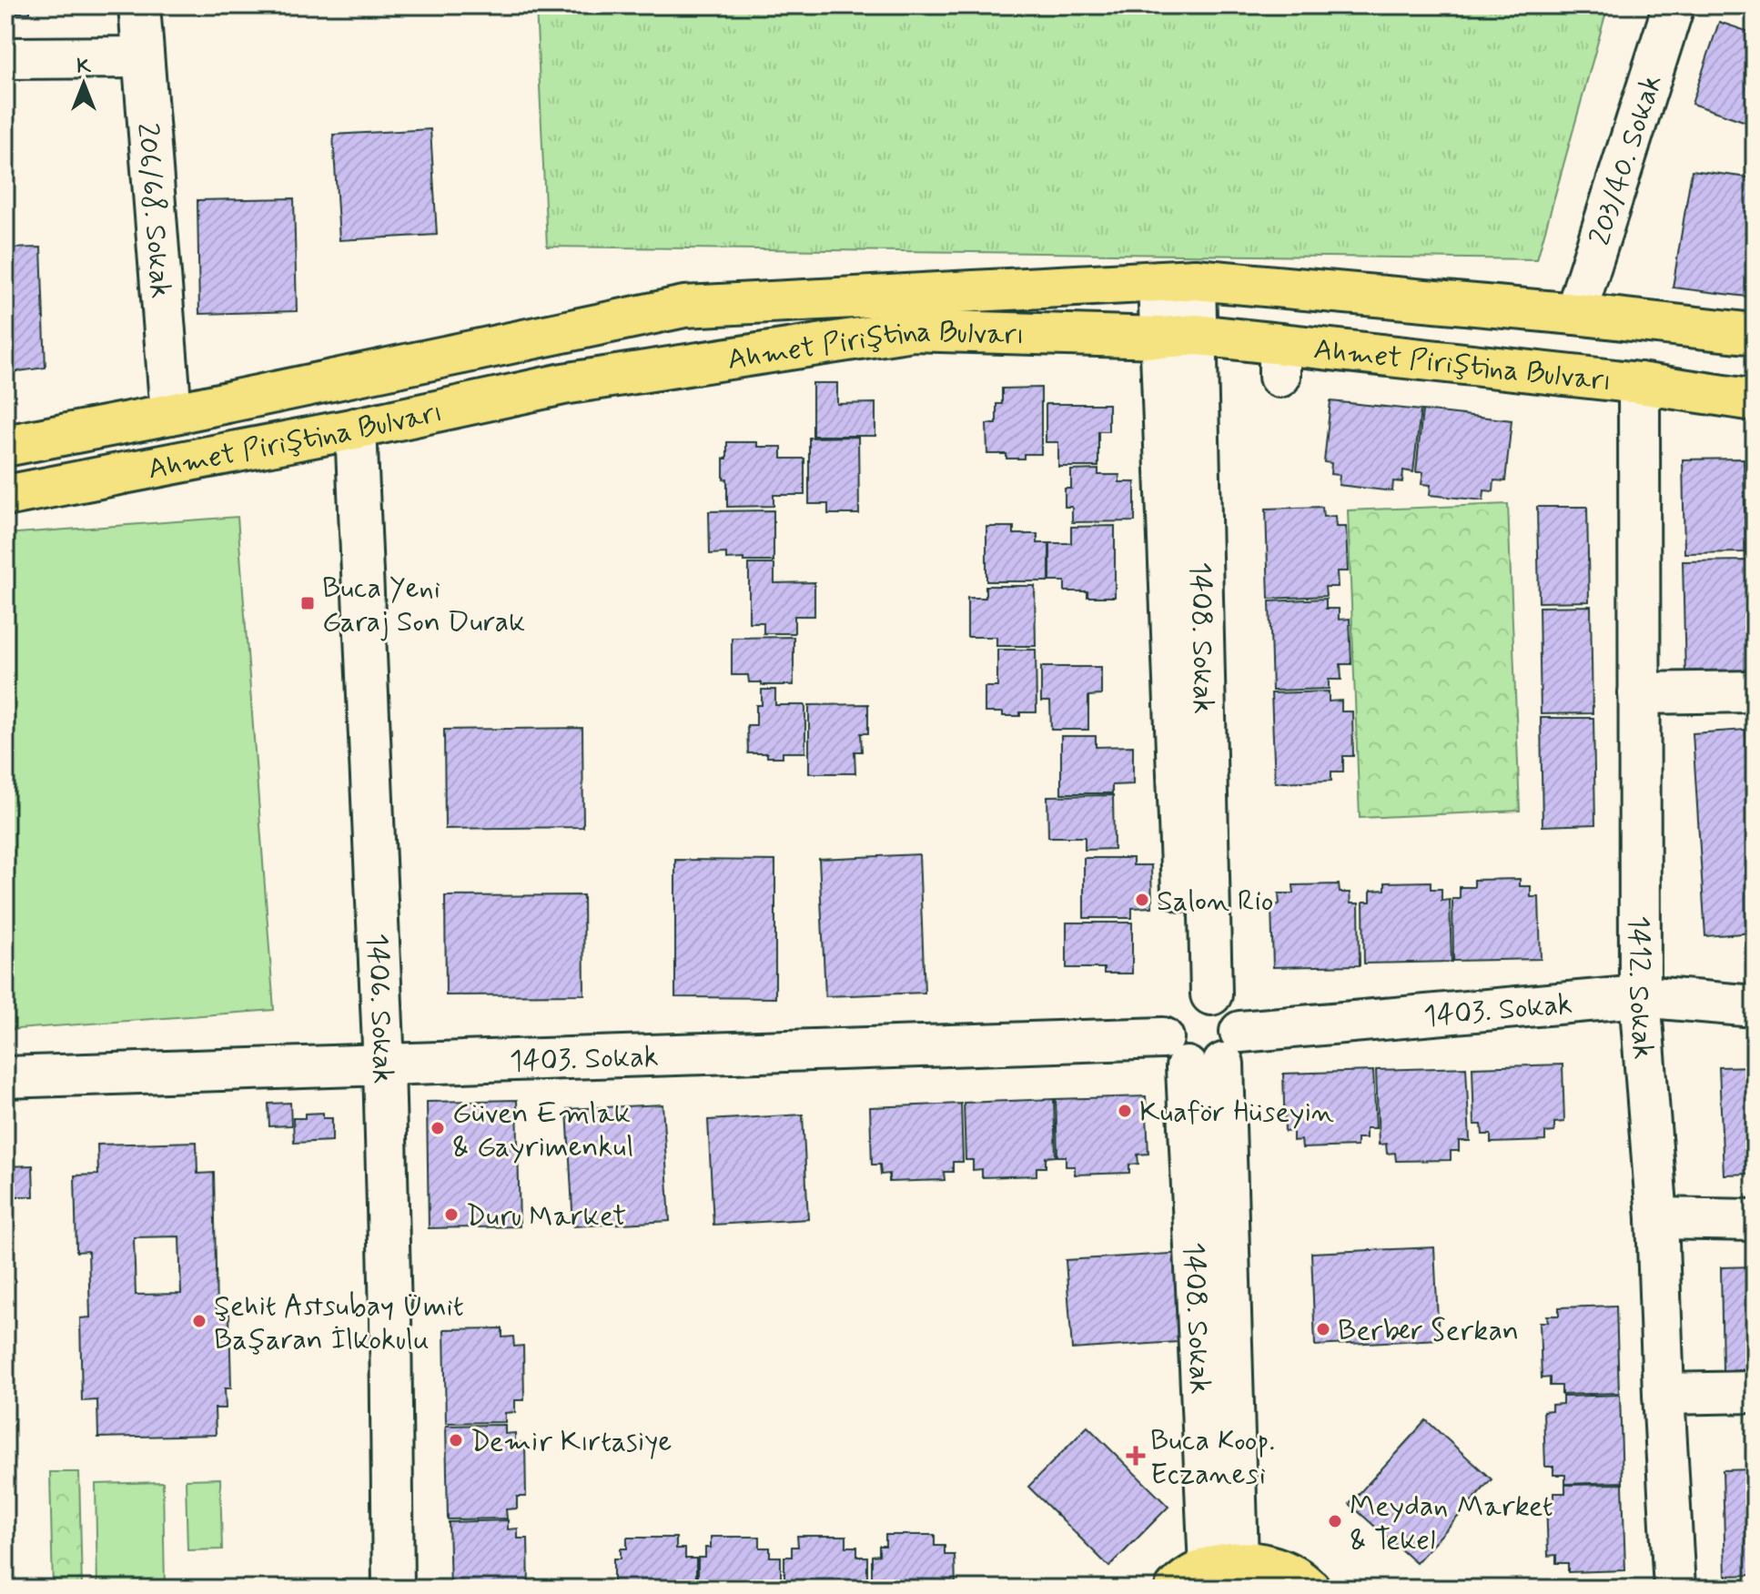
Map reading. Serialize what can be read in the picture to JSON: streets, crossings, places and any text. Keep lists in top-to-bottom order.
{
  "streets": {
    "main road": ["Ahmet Piriştina Bulvarı"],
    "street": [
      "203/40. Sokak",
      "206/68. Sokak",
      "1408. Sokak",
      "1412. Sokak",
      "1406. Sokak",
      "1403. Sokak"
    ]
  },
  "crossings": [
    ["203/40. Sokak", "Ahmet Piriştina Bulvarı"],
    ["206/68. Sokak", "Ahmet Piriştina Bulvarı"],
    ["Ahmet Piriştina Bulvarı", "1408. Sokak"],
    ["Ahmet Piriştina Bulvarı", "1412. Sokak"],
    ["Ahmet Piriştina Bulvarı", "1406. Sokak"],
    ["1408. Sokak", "1403. Sokak"],
    ["1412. Sokak", "1403. Sokak"],
    ["1406. Sokak", "1403. Sokak"]
  ],
  "places": {
    "transit": ["Buca Yeni Garaj Son Durak"],
    "other": [
      "Salon Rio",
      "Kuaför Hüseyin",
      "Güven Emlak & Gayrimenkul",
      "Duru Market",
      "Şehit Astsubay Ümit Başaran İlkokulu",
      "Berber Serkan",
      "Demir Kırtasiye",
      "Meydan Market & Tekel"
    ],
    "health": ["Buca Koop. Eczanesi"]
  },
  "north": "top"
}
